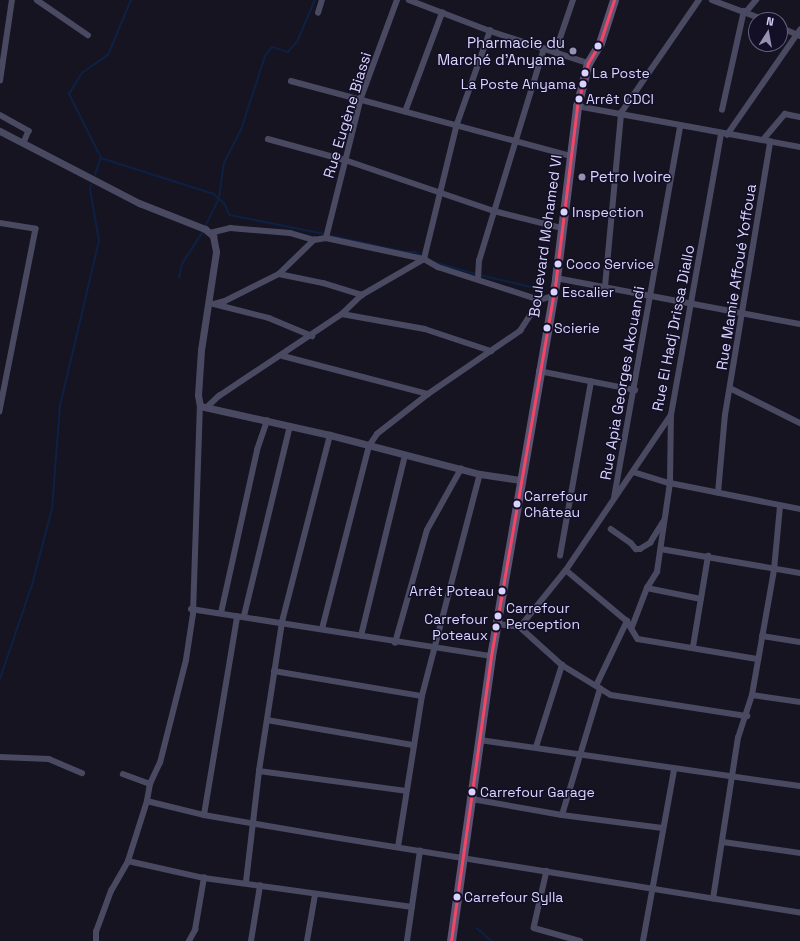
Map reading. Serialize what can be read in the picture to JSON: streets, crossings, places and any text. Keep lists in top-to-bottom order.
{
  "streets": {
    "main road": ["Boulevard Mohamed VI"],
    "street": [
      "Rue Eugène Biassi",
      "Rue Mamie Affoué Yoffoua",
      "Rue El Hadj Drissa Diallo",
      "Rue Apia Georges Akouandi"
    ]
  },
  "crossings": [
    ["Rue El Hadj Drissa Diallo", "Rue Apia Georges Akouandi"]
  ],
  "places": [
    "Pharmacie du Marché d'Anyama",
    "La Poste",
    "La Poste Anyama",
    "Arrêt CDCI",
    "Petro Ivoire",
    "Inspection",
    "Coco Service",
    "Escalier",
    "Scierie",
    "Carrefour Château",
    "Arrêt Poteau",
    "Carrefour Perception",
    "Carrefour Poteaux",
    "Carrefour Garage",
    "Carrefour Sylla"
  ],
  "north": "top"
}
